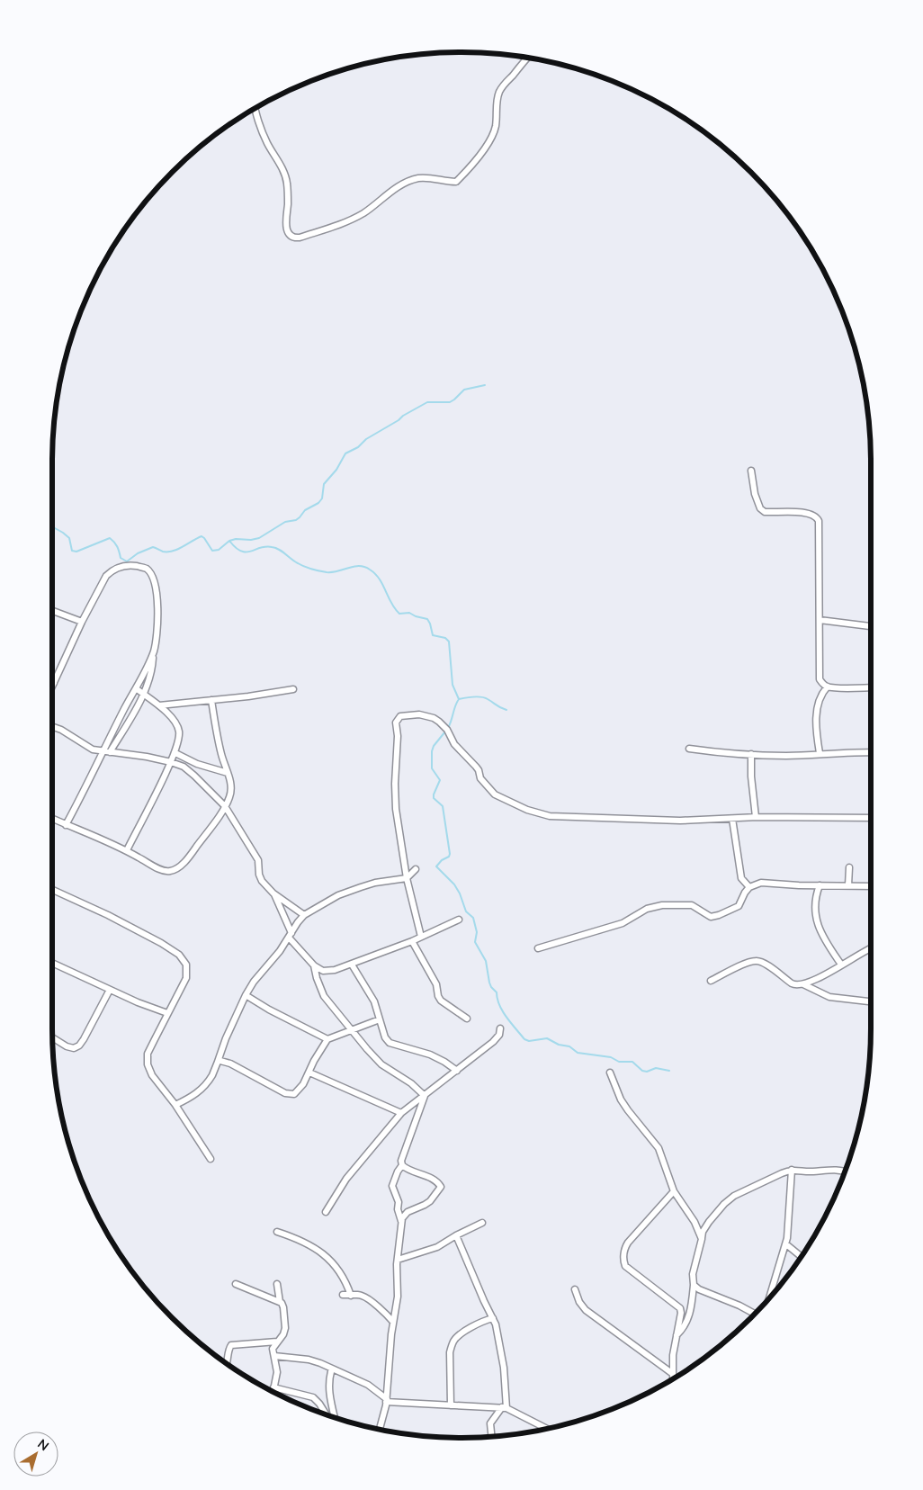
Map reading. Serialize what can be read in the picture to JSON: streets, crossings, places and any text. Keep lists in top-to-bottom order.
{
  "north": "top right"
}
